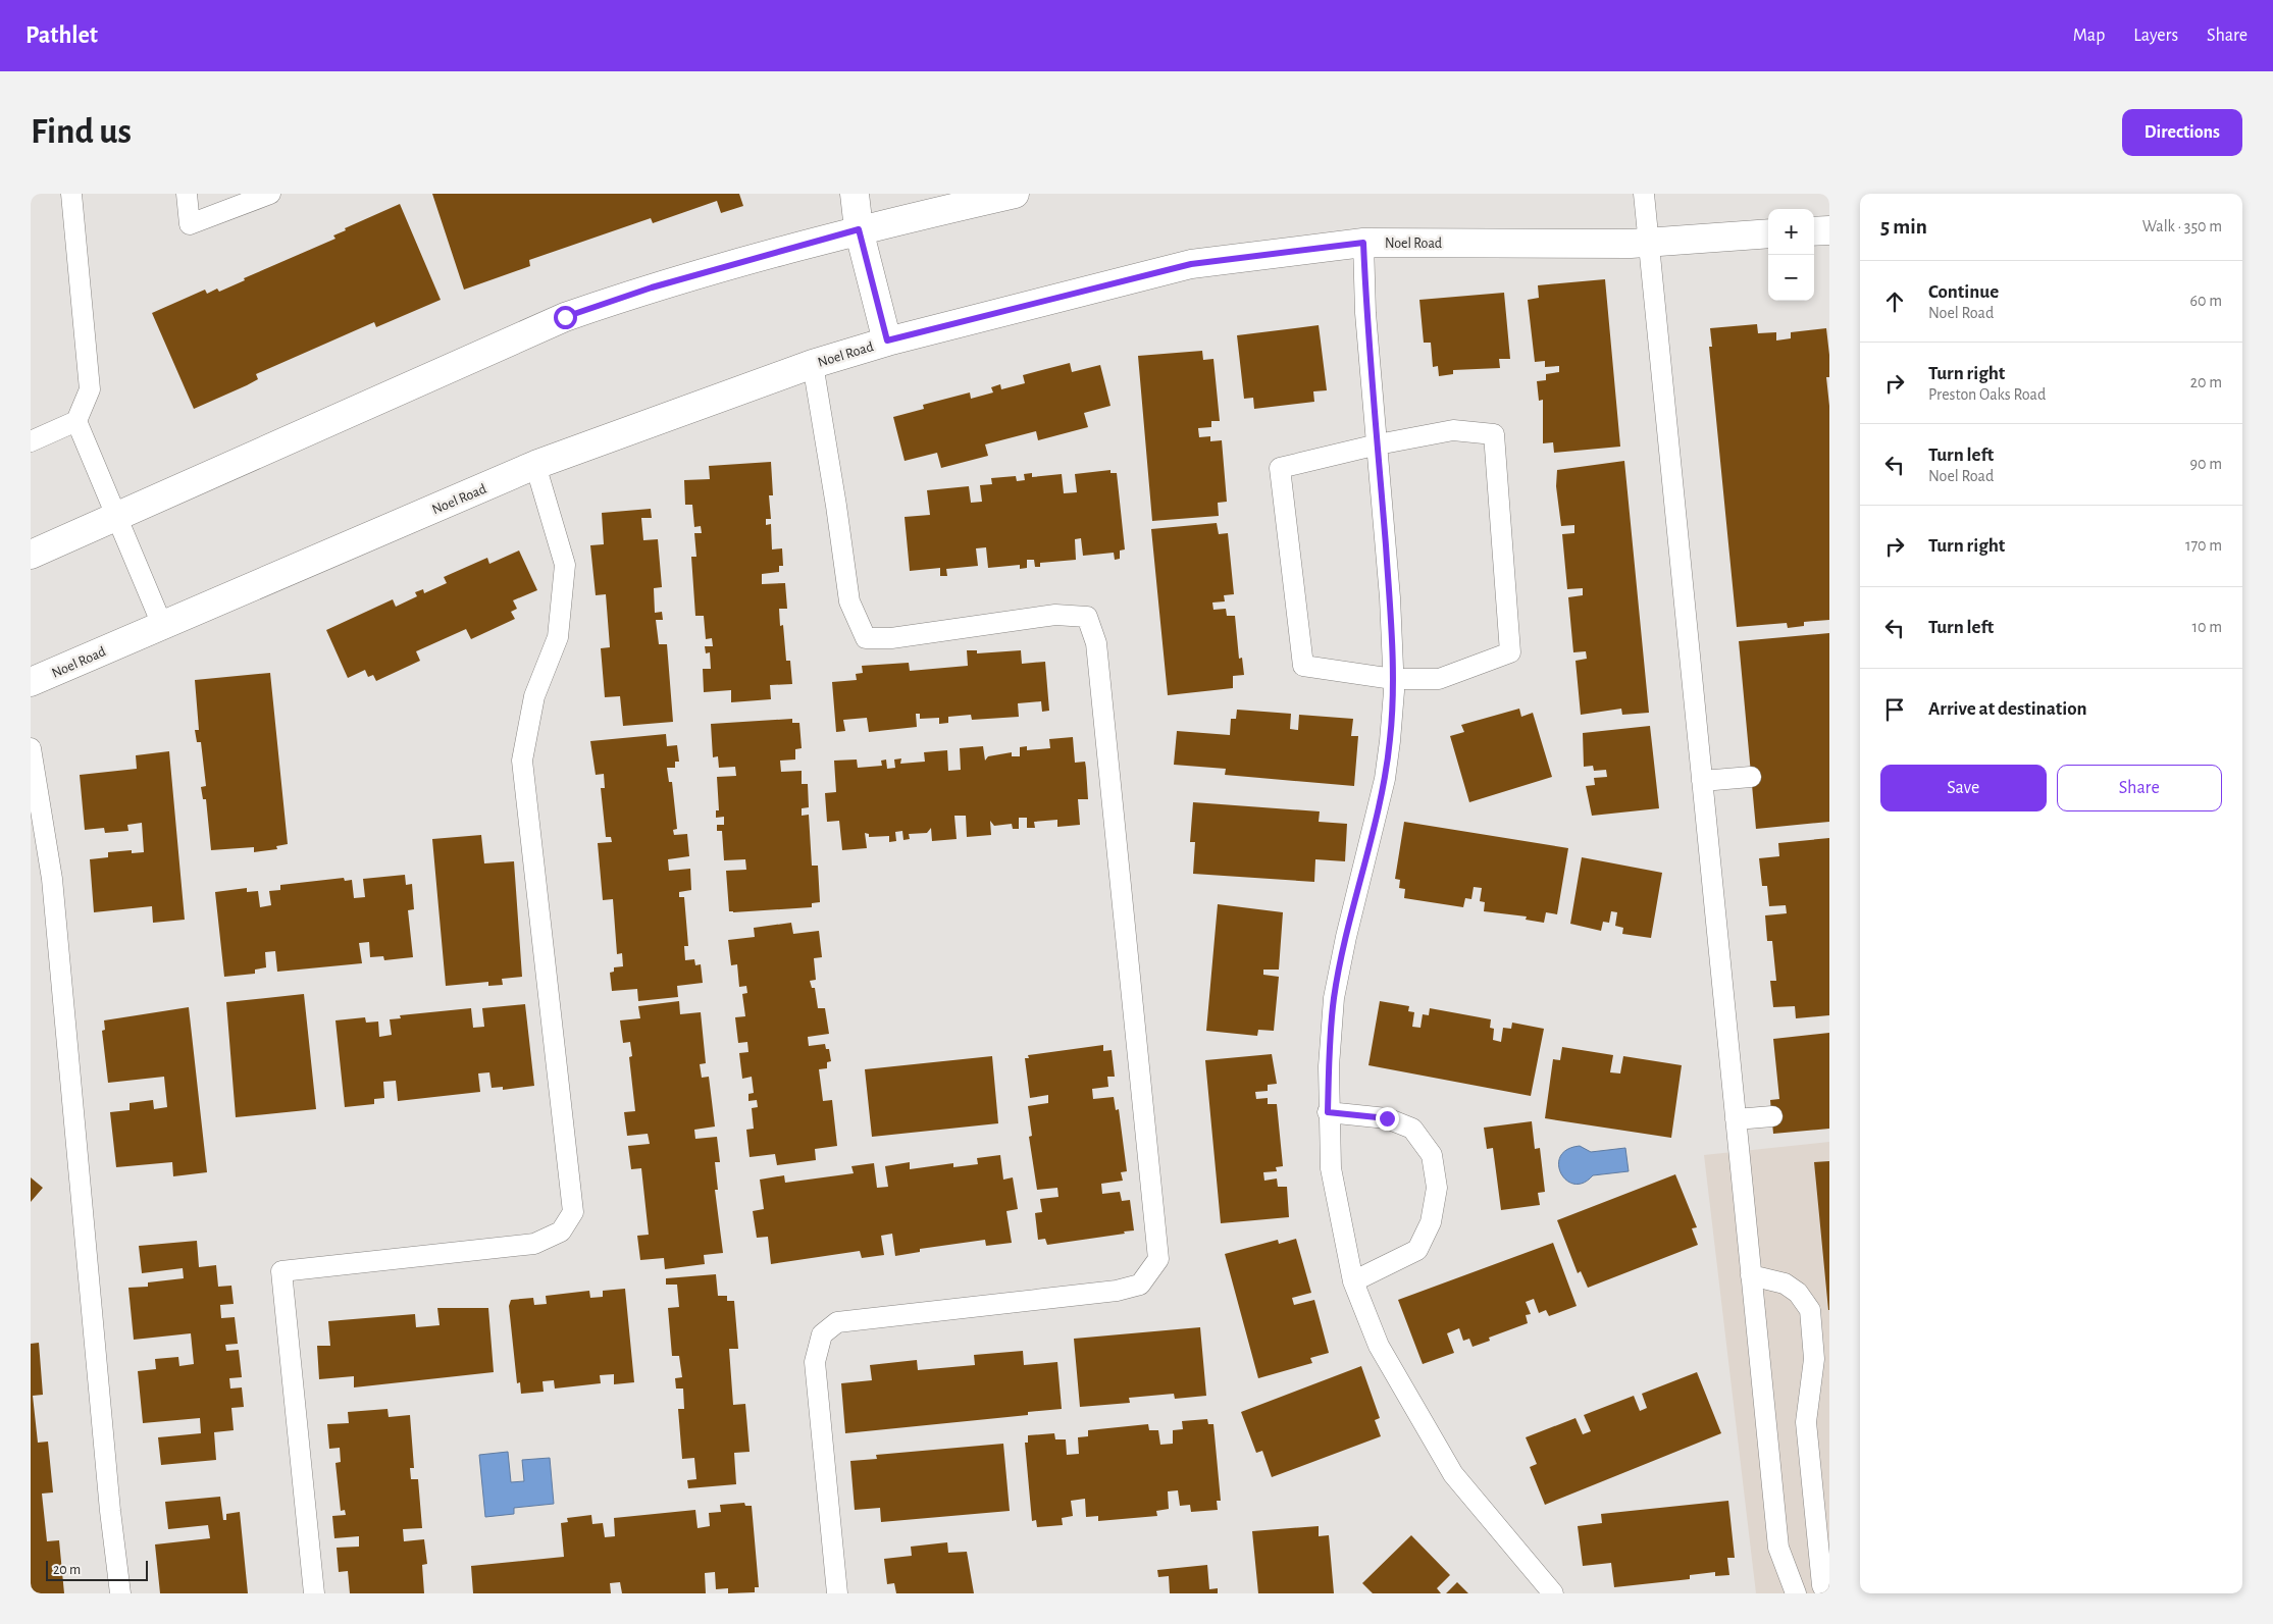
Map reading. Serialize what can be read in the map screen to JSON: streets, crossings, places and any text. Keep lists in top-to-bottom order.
{
  "streets": {
    "street": ["Noel Road"]
  },
  "scale_bar": "20 m",
  "page": {
    "header": "Pathlet",
    "nav": ["Map", "Layers", "Share"],
    "buttons": [
      "Directions",
      ["Save", "Share"]
    ],
    "title": "Find us",
    "heading": ["5 min", "Walk · 350 m"],
    "map_buttons": ["+", "−"],
    "list": [
      ["Continue", "Noel Road", "60 m"],
      ["Turn right", "Preston Oaks Road", "20 m"],
      ["Turn left", "Noel Road", "90 m"],
      ["Turn right", "170 m"],
      ["Turn left", "10 m"],
      "Arrive at destination"
    ],
    "scale": "20 m"
  }
}
